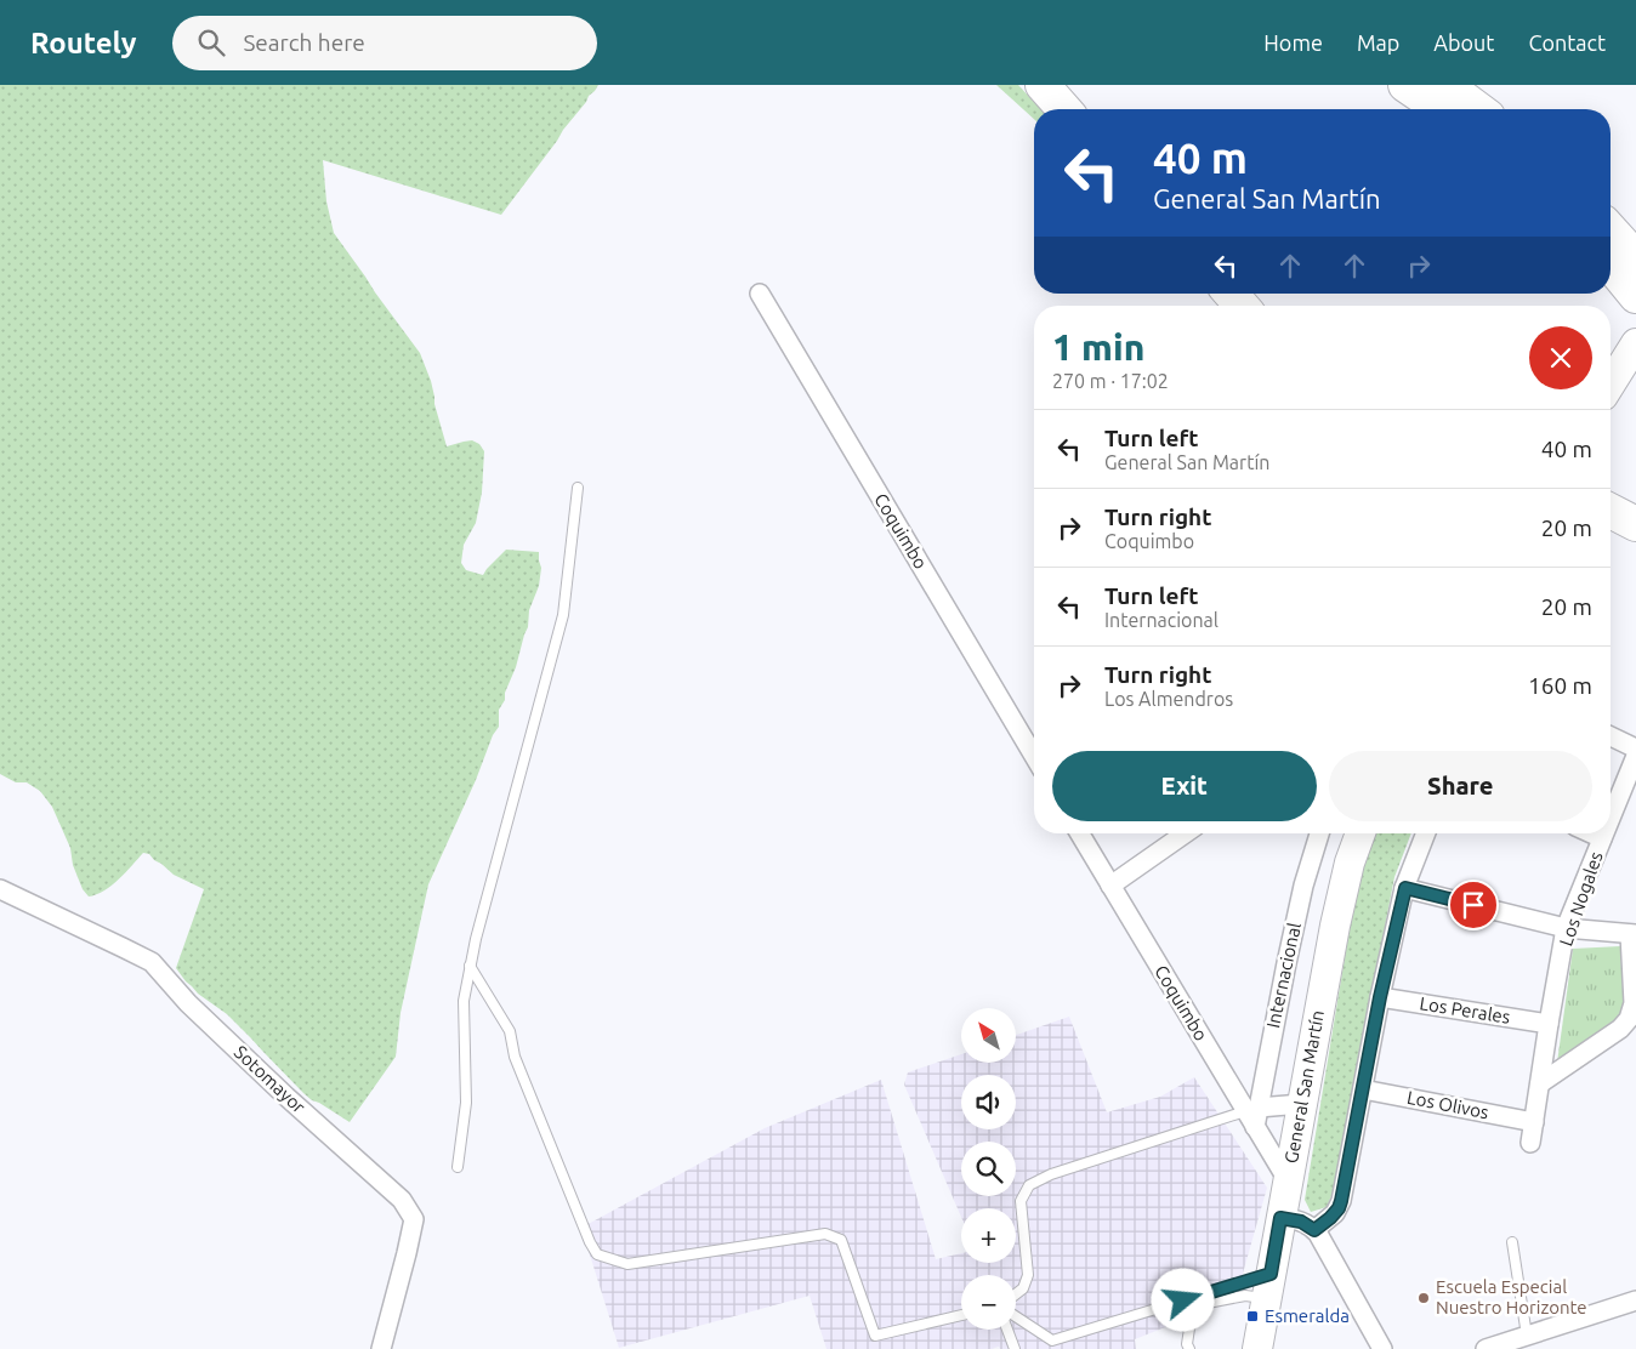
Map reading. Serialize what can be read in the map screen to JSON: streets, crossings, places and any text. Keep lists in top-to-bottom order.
{
  "streets": {
    "main road": ["General San Martín"],
    "street": [
      "Coquimbo",
      "Los Nogales",
      "Internacional",
      "Los Perales",
      "Sotomayor",
      "Los Olivos"
    ]
  },
  "crossings": [
    ["Coquimbo", "Internacional"],
    ["Coquimbo", "General San Martín"],
    ["Los Nogales", "Los Perales"],
    ["Los Nogales", "Los Olivos"]
  ],
  "places": {
    "other": ["Escuela Especial Nuestro Horizonte"],
    "transit": ["Esmeralda"]
  },
  "north": "top left",
  "page": {
    "header": "Routely",
    "search": "Search here",
    "nav": [
      "Home",
      "Map",
      "About",
      "Contact"
    ],
    "turn": ["40 m", "General San Martín"],
    "heading": ["1 min", "270 m · 17:02"],
    "list": [
      {
        "name": "Turn left",
        "note": "General San Martín",
        "value": "40 m"
      },
      {
        "name": "Turn right",
        "note": "Coquimbo",
        "value": "20 m"
      },
      {
        "name": "Turn left",
        "note": "Internacional",
        "value": "20 m"
      },
      {
        "name": "Turn right",
        "note": "Los Almendros",
        "value": "160 m"
      }
    ],
    "buttons": ["Exit", "Share"],
    "map_buttons": ["+", "−"]
  }
}
